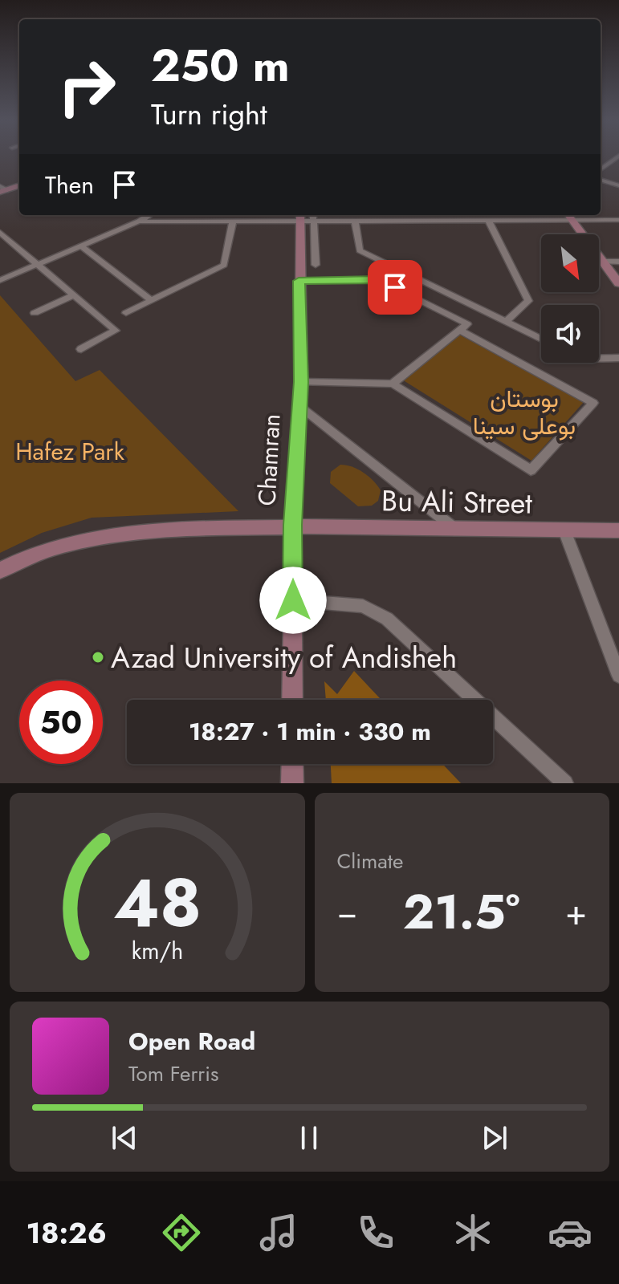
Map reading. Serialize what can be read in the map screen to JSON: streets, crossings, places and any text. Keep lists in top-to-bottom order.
{
  "streets": {
    "street": ["Chamran", "Bu Ali Street"]
  },
  "crossings": [
    ["Chamran", "Bu Ali Street"]
  ],
  "parks": ["بوستان بوعلی سینا", "Hafez Park"],
  "places": ["Azad University of Andisheh"],
  "north": "bottom right",
  "page": {
    "turn": ["250 m", "Turn right"],
    "then": "Then",
    "limit": "50",
    "trip": "18:27 · 1 min · 330 m",
    "tile": "Climate",
    "heat": ["−", "21.5°", "+"],
    "song": ["Open Road", "Tom Ferris"],
    "tabs": "18:26",
    "gauge": ["48", "km/h"]
  }
}
